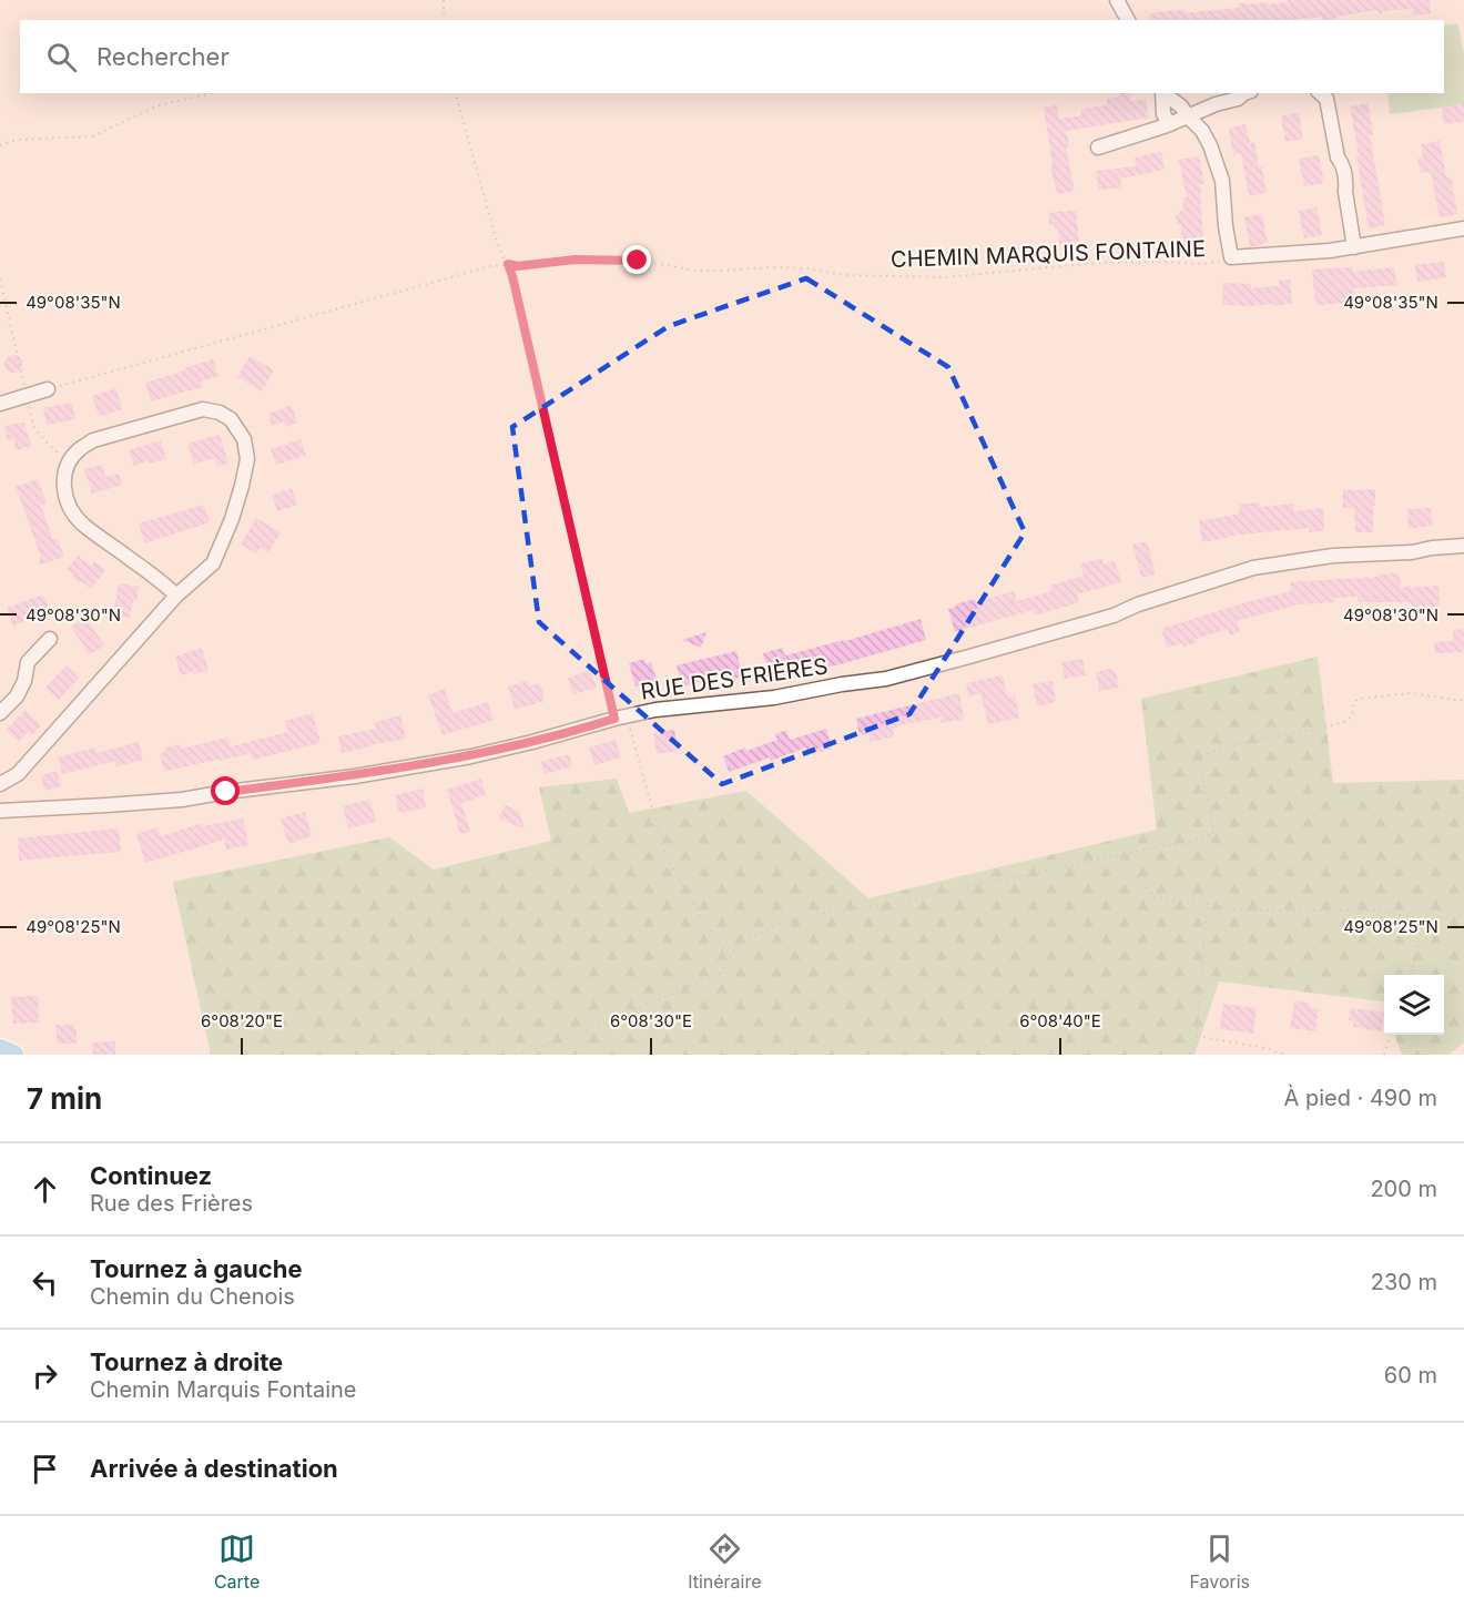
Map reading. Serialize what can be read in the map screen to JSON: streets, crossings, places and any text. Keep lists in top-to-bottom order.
{
  "streets": {
    "street": ["RUE DES FRIÈRES"],
    "path": ["CHEMIN MARQUIS FONTAINE"]
  },
  "page": {
    "search": "Rechercher",
    "heading": ["7 min", "À pied · 490 m"],
    "list": [
      ["Continuez", "Rue des Frières", "200 m"],
      ["Tournez à gauche", "Chemin du Chenois", "230 m"],
      ["Tournez à droite", "Chemin Marquis Fontaine", "60 m"],
      "Arrivée à destination"
    ],
    "nav": ["Carte", "Itinéraire", "Favoris"]
  },
  "coordinates": [
    "49°08'35\"N",
    "49°08'30\"N",
    "49°08'25\"N",
    "6°08'20\"E",
    "6°08'30\"E",
    "6°08'40\"E"
  ]
}
